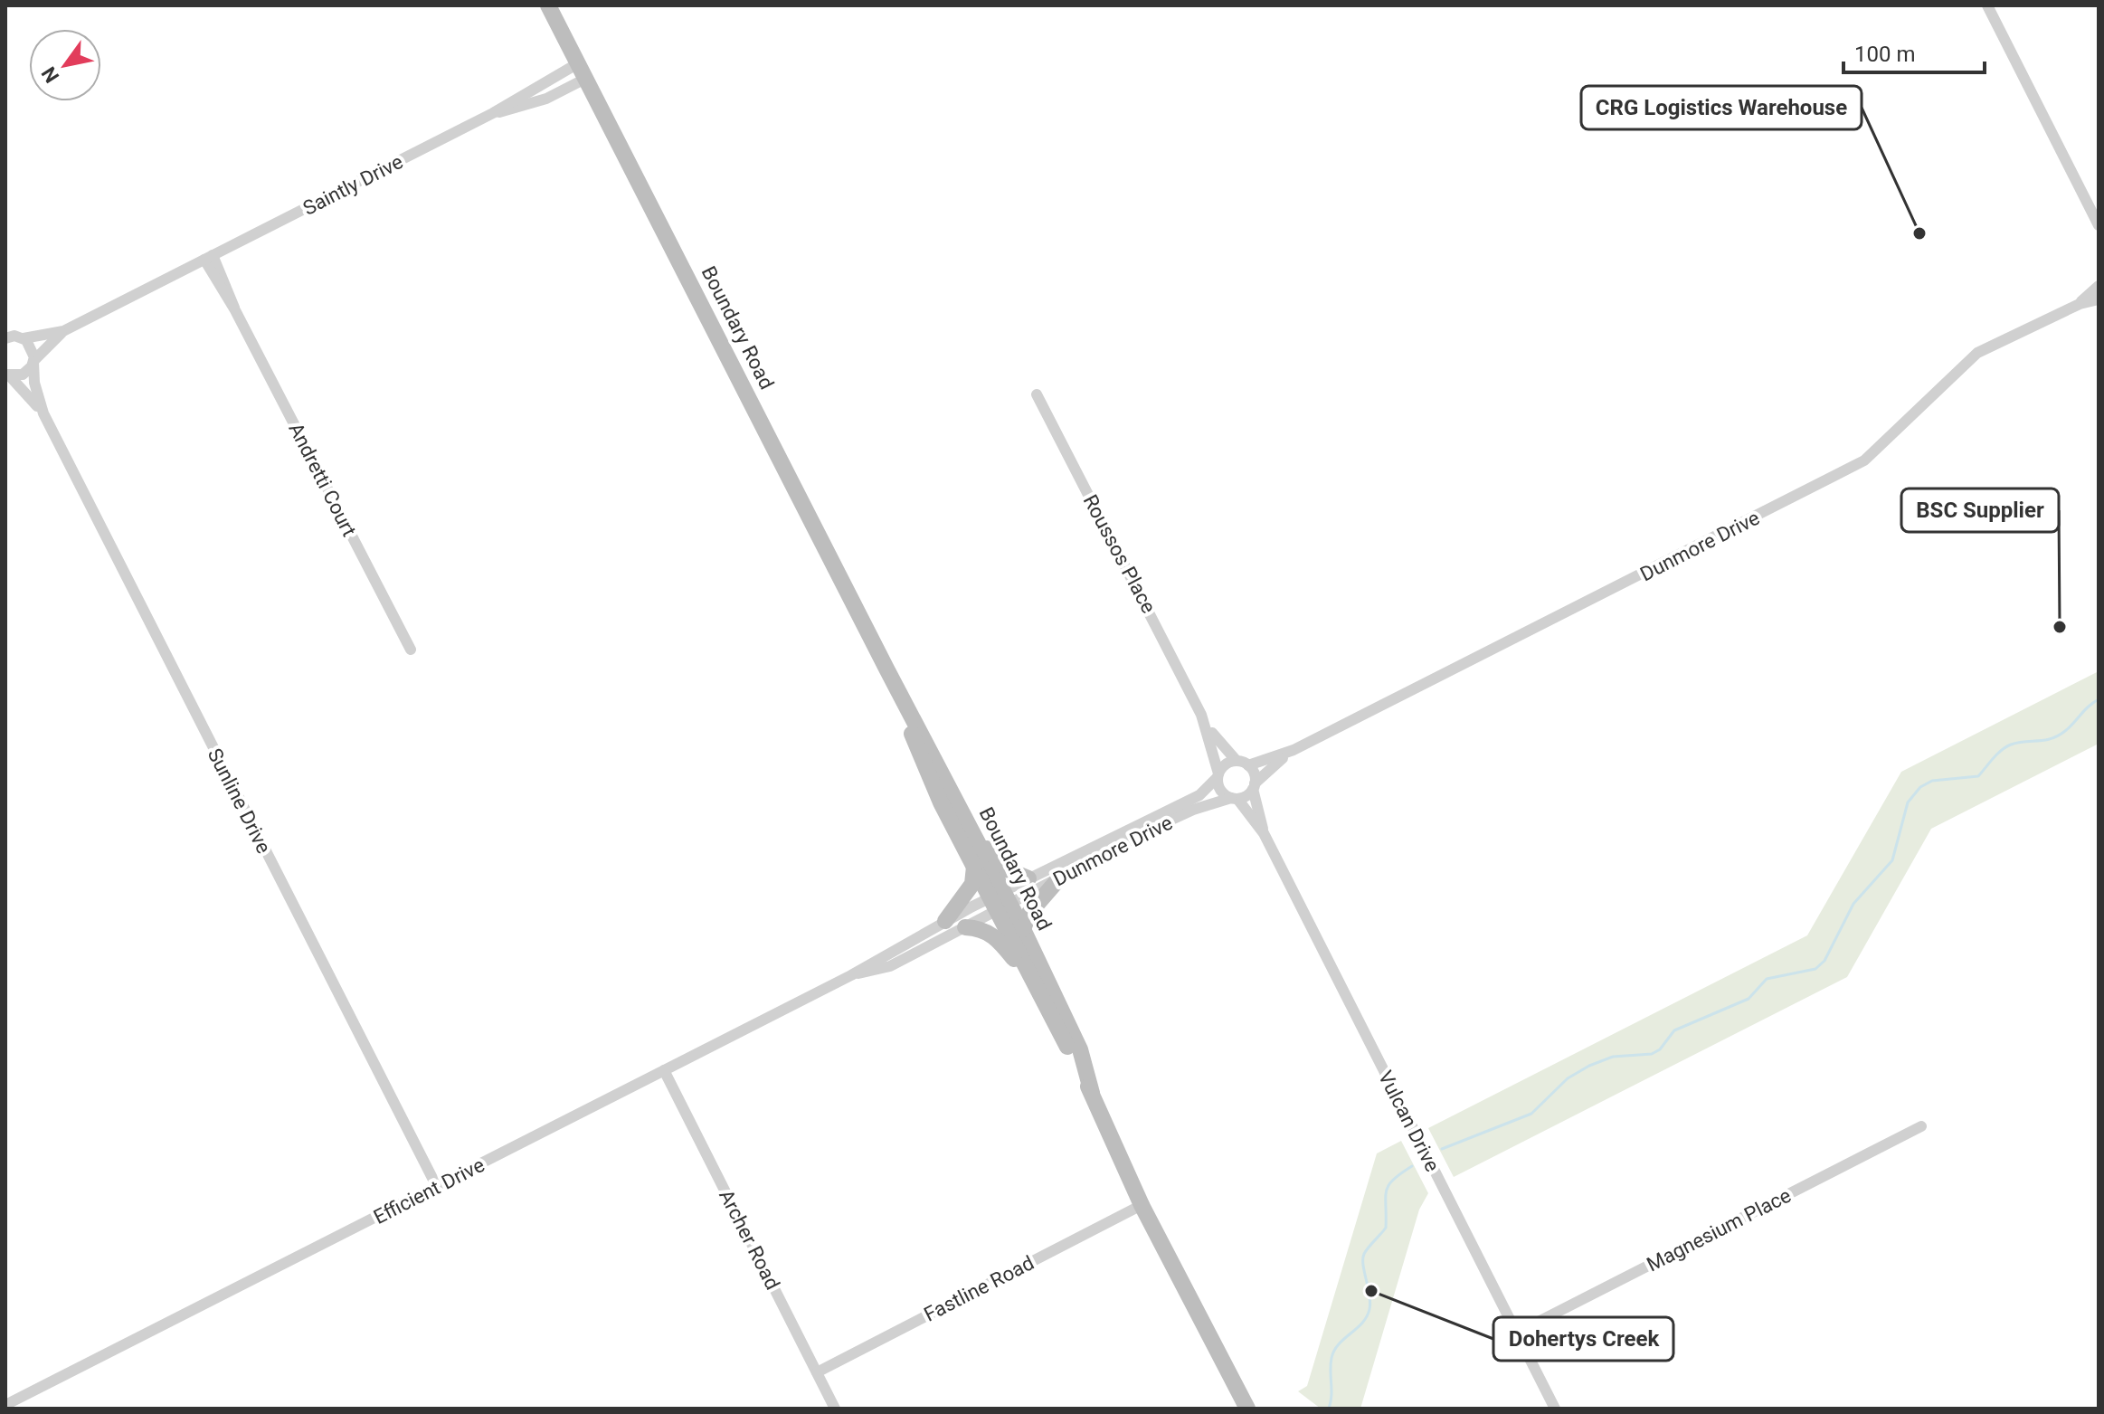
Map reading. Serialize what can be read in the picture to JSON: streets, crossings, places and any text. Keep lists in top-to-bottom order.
{
  "streets": {
    "main road": ["Boundary Road"],
    "street": [
      "Saintly Drive",
      "Andretti Court",
      "Dunmore Drive",
      "Roussos Place",
      "Sunline Drive",
      "Vulcan Drive",
      "Efficient Drive",
      "Magnesium Place",
      "Archer Road",
      "Fastline Road"
    ]
  },
  "crossings": [
    ["Saintly Drive", "Boundary Road"],
    ["Saintly Drive", "Andretti Court"],
    ["Saintly Drive", "Sunline Drive"],
    ["Boundary Road", "Dunmore Drive"],
    ["Boundary Road", "Efficient Drive"],
    ["Boundary Road", "Fastline Road"],
    ["Dunmore Drive", "Roussos Place"],
    ["Dunmore Drive", "Vulcan Drive"],
    ["Dunmore Drive", "Efficient Drive"],
    ["Roussos Place", "Vulcan Drive"],
    ["Sunline Drive", "Efficient Drive"],
    ["Vulcan Drive", "Magnesium Place"],
    ["Efficient Drive", "Archer Road"],
    ["Archer Road", "Fastline Road"]
  ],
  "places": ["CRG Logistics Warehouse", "BSC Supplier", "Dohertys Creek"],
  "scale_bar": "100 m",
  "north": "bottom left"
}
